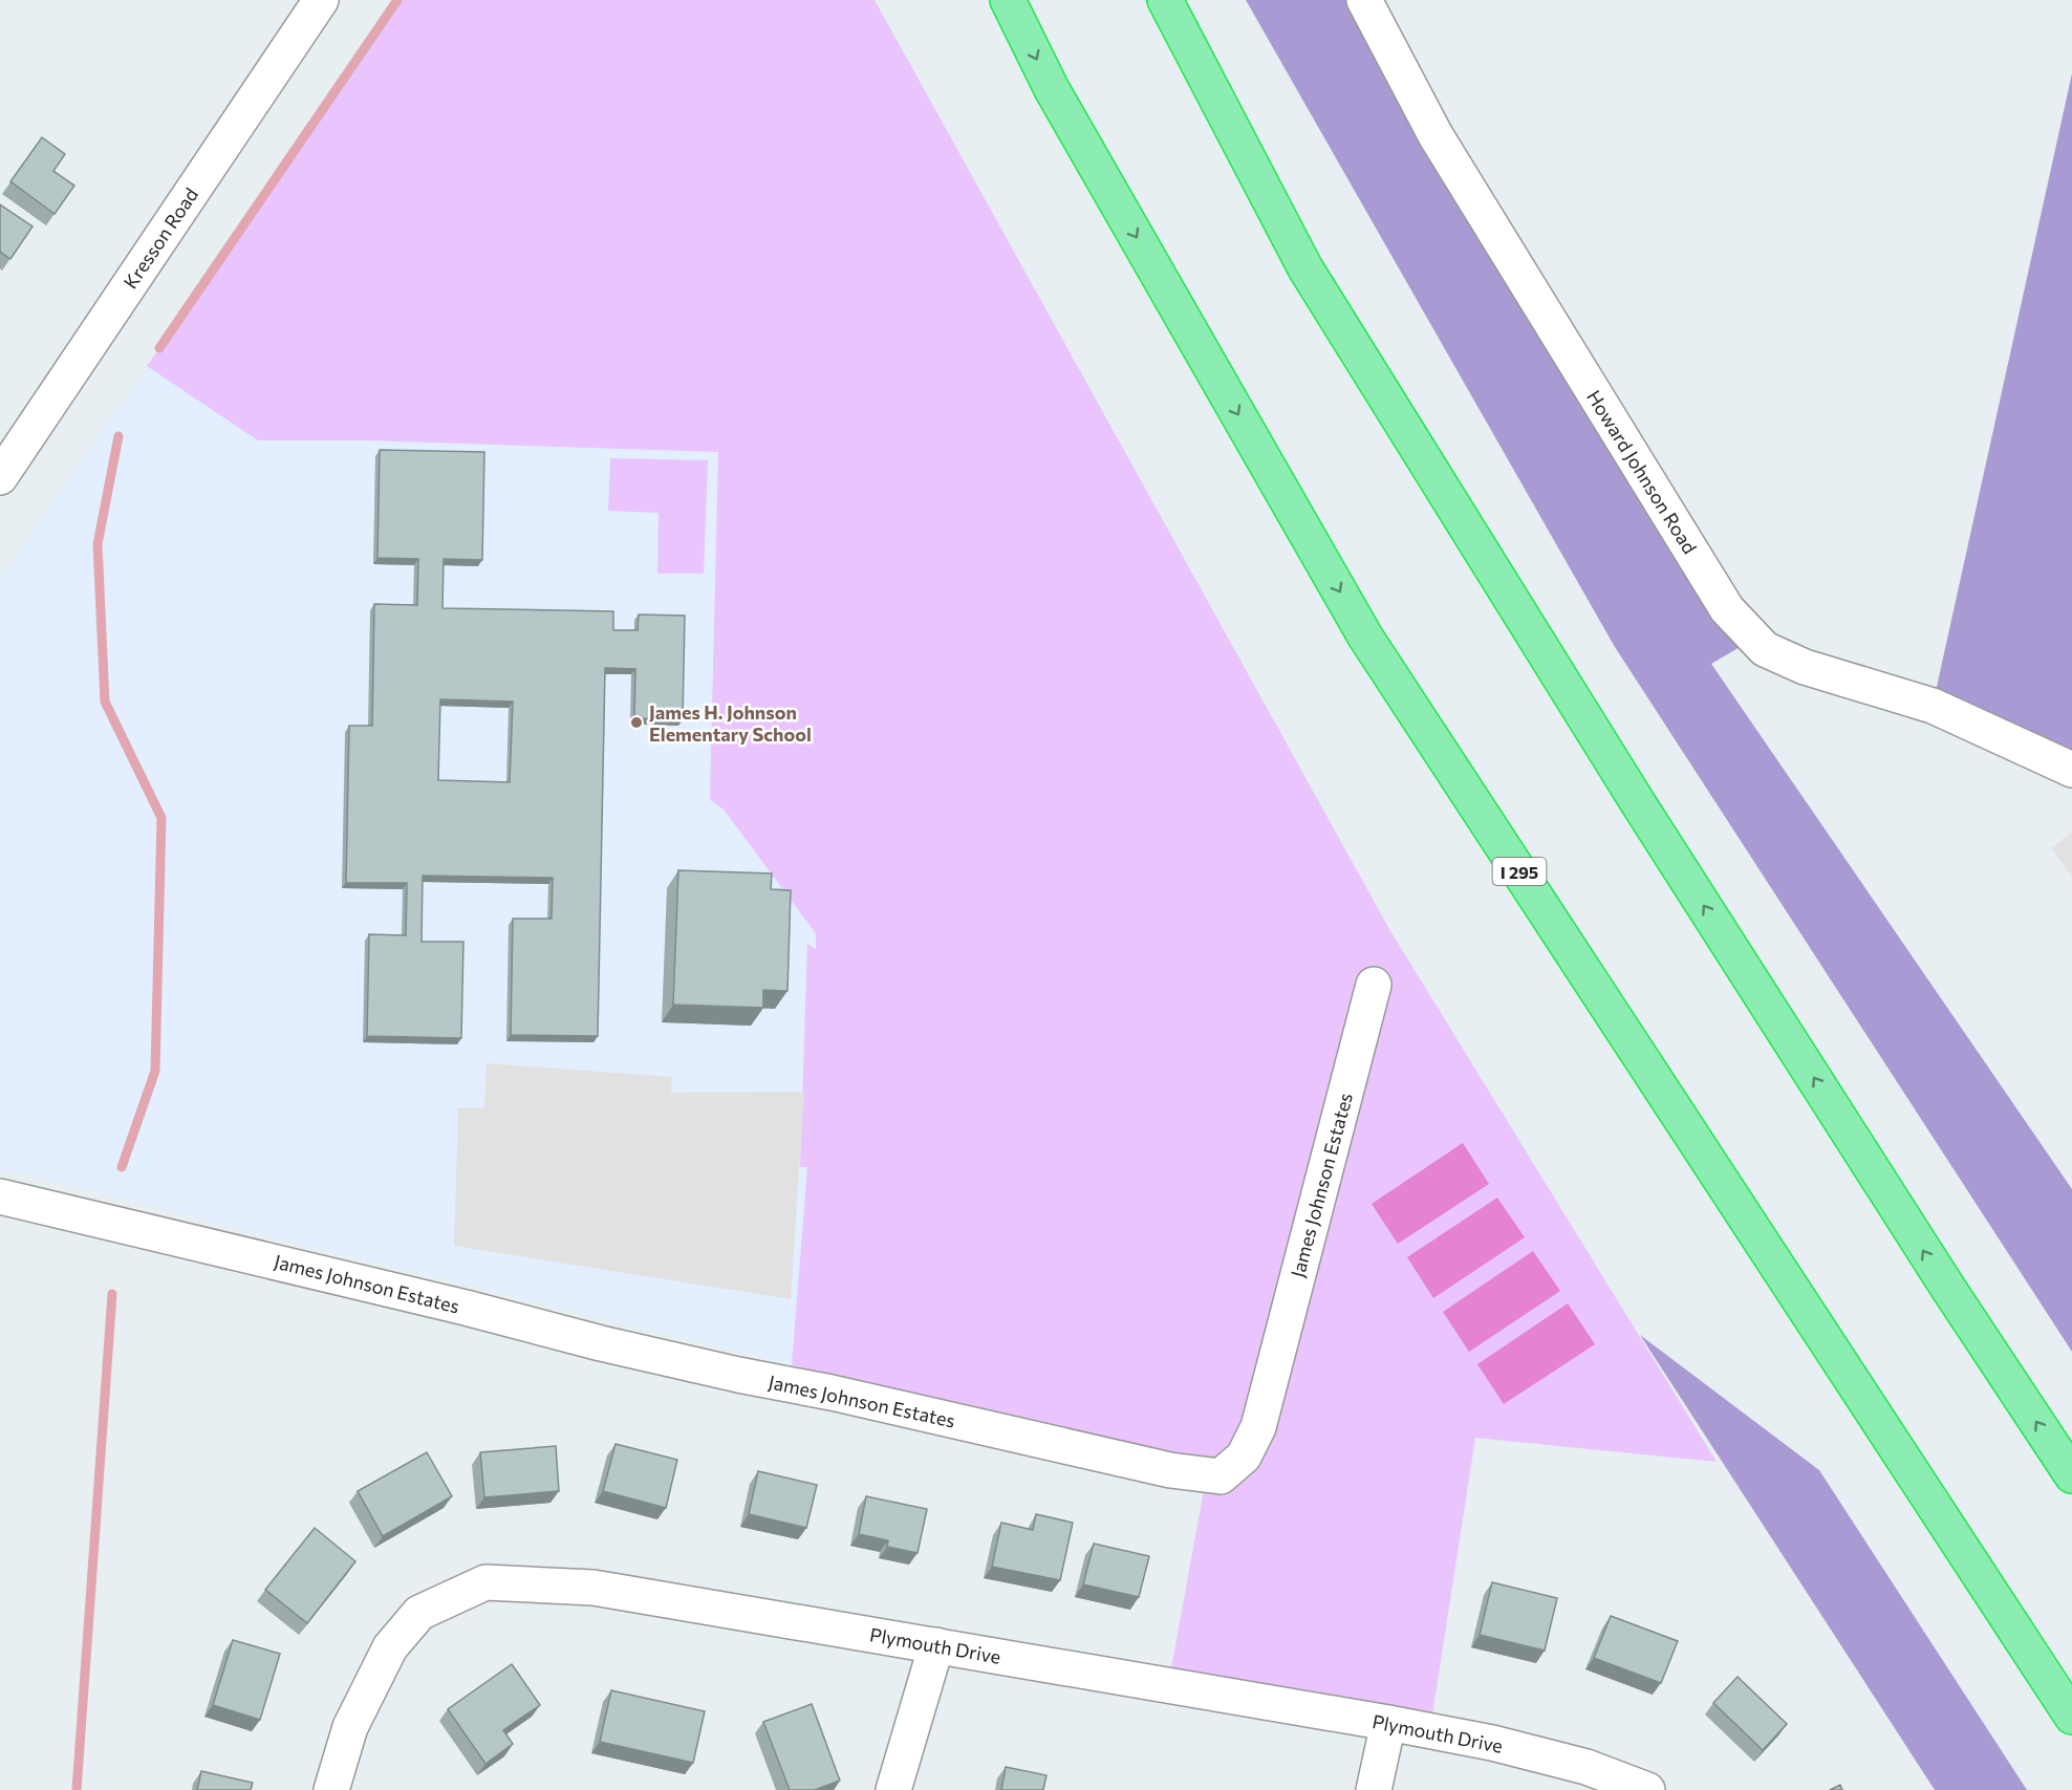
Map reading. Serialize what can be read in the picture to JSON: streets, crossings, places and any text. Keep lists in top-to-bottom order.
{
  "streets": {
    "highway": ["I 295"],
    "street": [
      "Kresson Road",
      "Howard Johnson Road",
      "James Johnson Estates",
      "Plymouth Drive"
    ]
  },
  "places": ["James H. Johnson Elementary School"]
}
